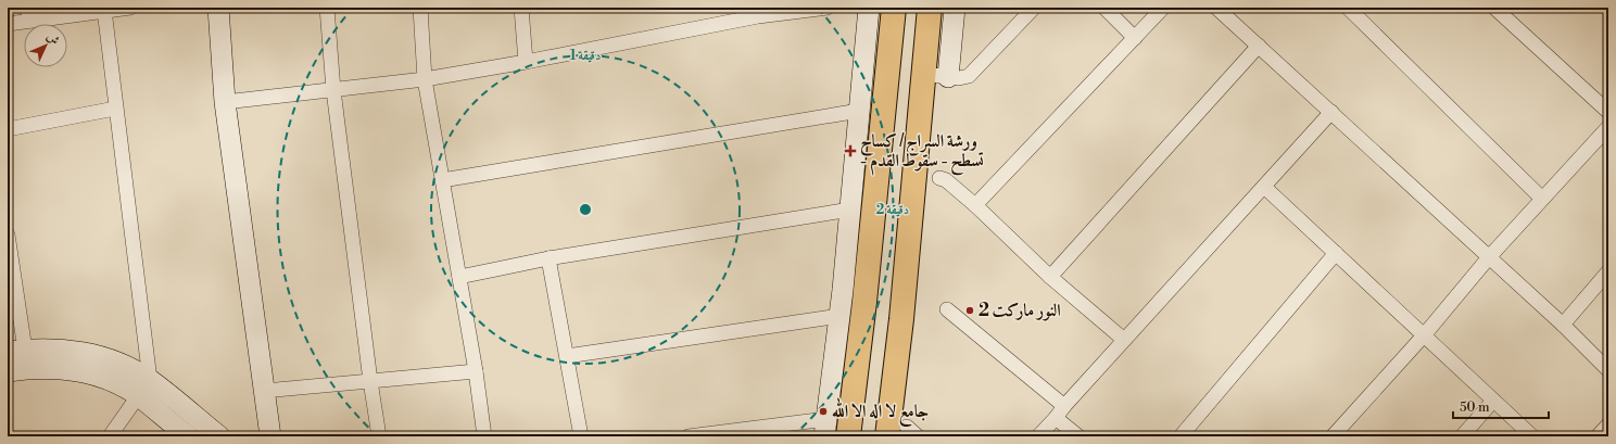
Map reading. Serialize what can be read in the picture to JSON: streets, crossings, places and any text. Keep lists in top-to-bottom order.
{
  "places": {
    "health": ["ورشة السراج / كساح - تسطح - سقوط القدم"],
    "other": ["النور ماركت 2", "جامع لا اله الا الله"]
  },
  "scale_bar": "50 m",
  "north": "top right",
  "rings": ["1 دقيقة", "2 دقيقة"]
}
